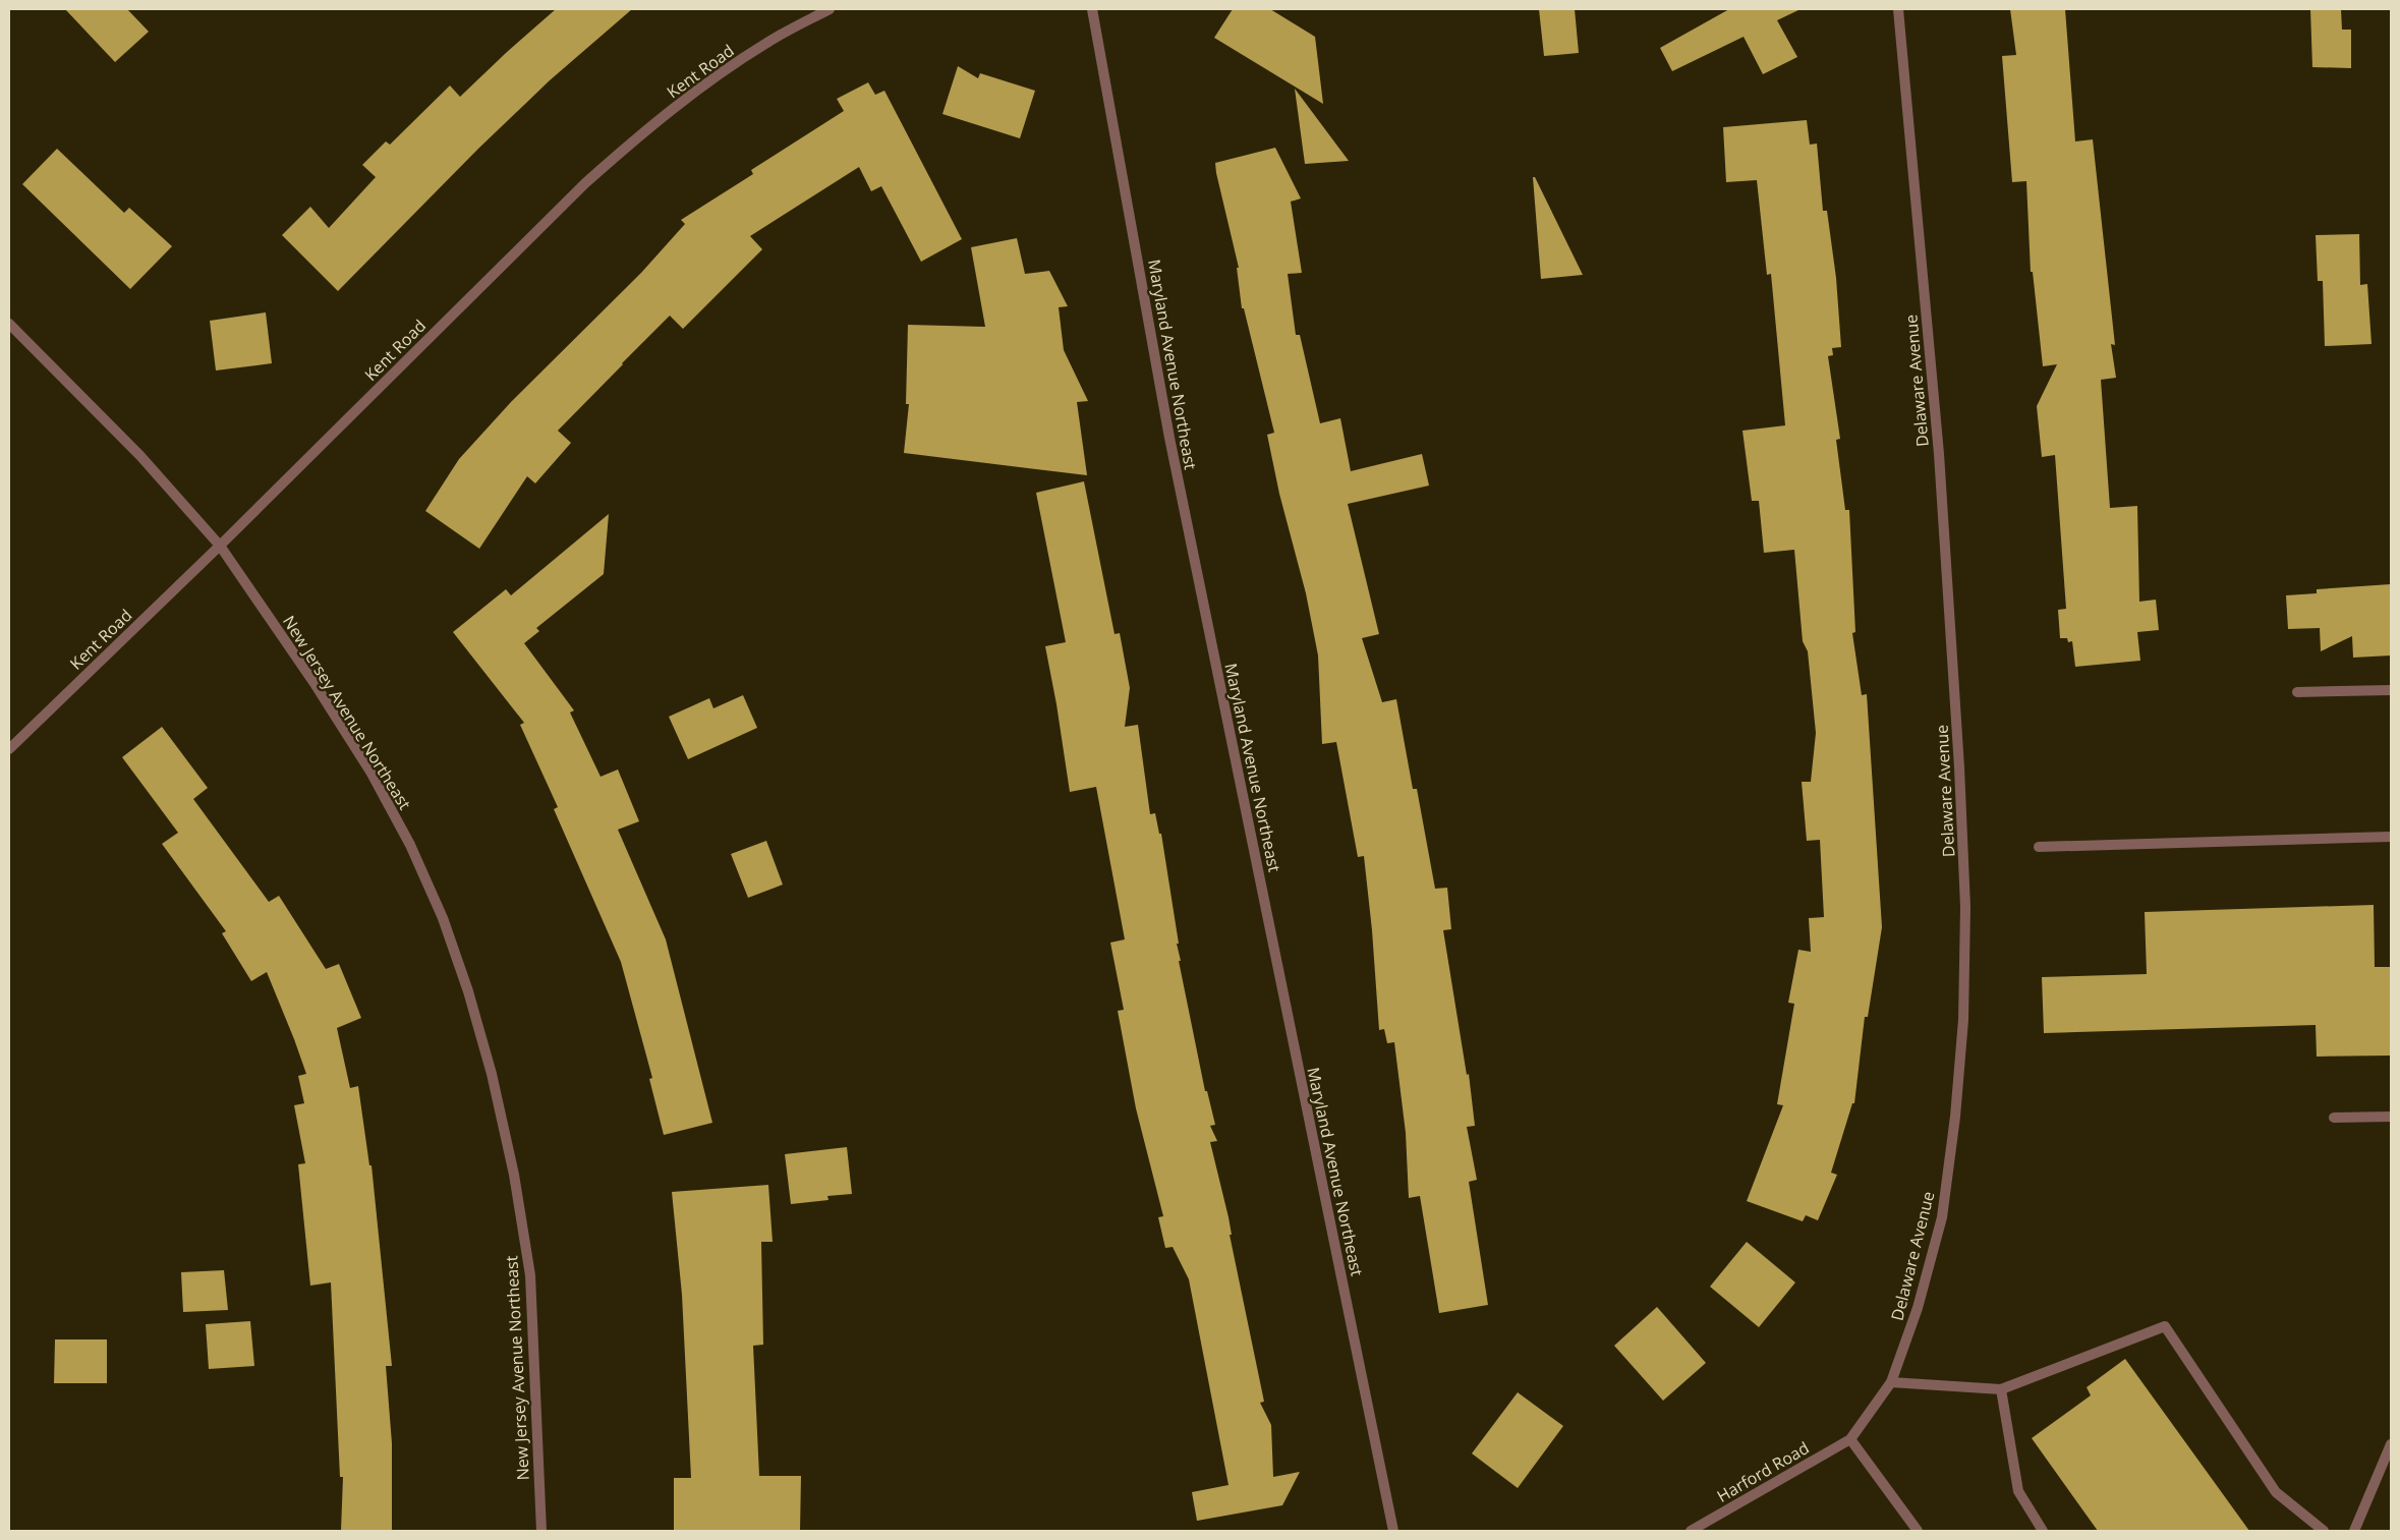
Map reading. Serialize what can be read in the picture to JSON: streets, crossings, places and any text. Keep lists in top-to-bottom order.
{
  "streets": {
    "street": [
      "Kent Road",
      "Maryland Avenue Northeast",
      "Delaware Avenue",
      "New Jersey Avenue Northeast",
      "Harford Road"
    ]
  },
  "crossings": [
    ["Kent Road", "New Jersey Avenue Northeast"],
    ["Delaware Avenue", "Harford Road"]
  ]
}
